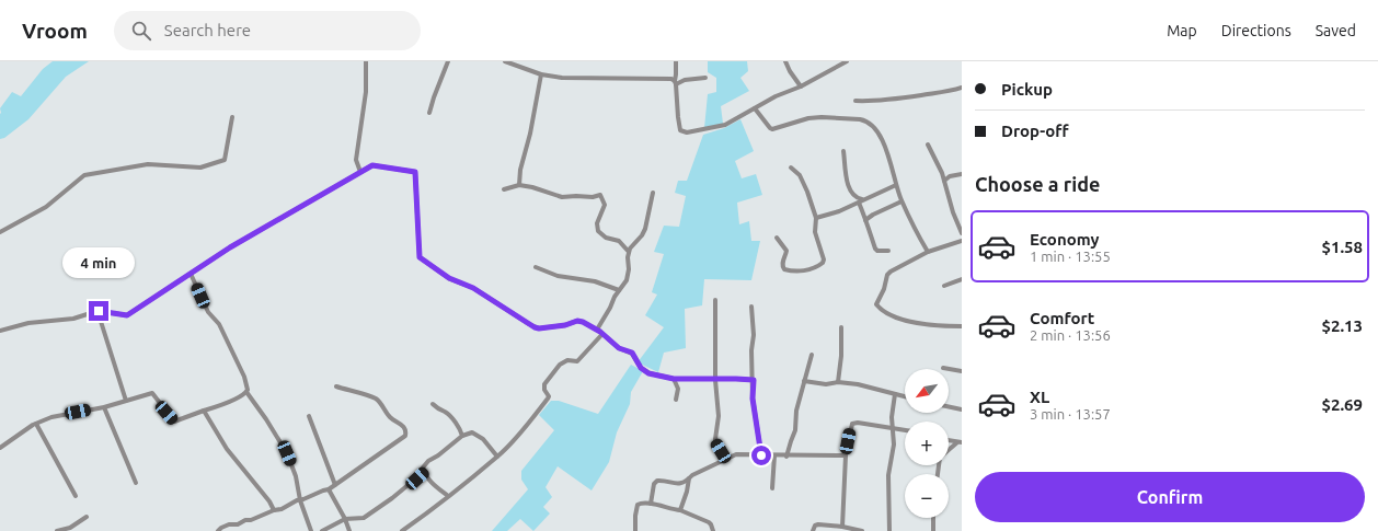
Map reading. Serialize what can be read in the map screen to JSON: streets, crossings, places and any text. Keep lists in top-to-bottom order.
{
  "north": "bottom left",
  "page": {
    "header": "Vroom",
    "search": "Search here",
    "nav": ["Map", "Directions", "Saved"],
    "banner": ["Pickup", "Drop-off"],
    "heading": "Choose a ride",
    "list": [
      {
        "name": "Economy",
        "note": "1 min · 13:55",
        "value": "$1.58"
      },
      {
        "name": "Comfort",
        "note": "2 min · 13:56",
        "value": "$2.13"
      },
      {
        "name": "XL",
        "note": "3 min · 13:57",
        "value": "$2.69"
      }
    ],
    "bubble": "4 min",
    "map_buttons": ["+", "−"],
    "buttons": "Confirm"
  }
}
